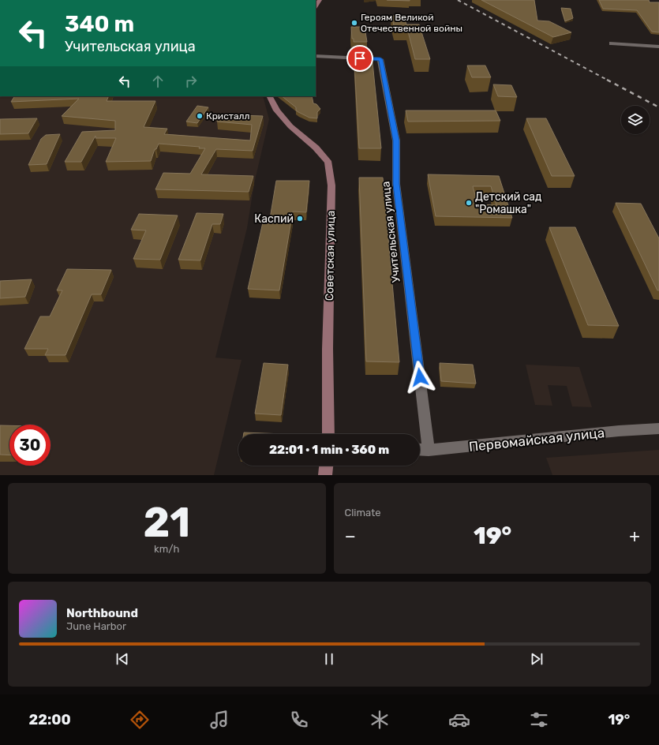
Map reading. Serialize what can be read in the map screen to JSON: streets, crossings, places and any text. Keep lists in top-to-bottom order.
{
  "streets": {
    "main road": ["Советская улица"],
    "street": ["Учительская улица", "Первомайская улица"]
  },
  "crossings": [
    ["Учительская улица", "Первомайская улица"]
  ],
  "places": [
    "Героям Великой Отечественной войны",
    "Кристалл",
    "Детский сад \"Ромашка\"",
    "Каспий"
  ],
  "page": {
    "turn": ["340 m", "Учительская улица"],
    "limit": "30",
    "trip": "22:01 · 1 min · 360 m",
    "tile": [
      ["21", "km/h"],
      "Climate"
    ],
    "heat": ["−", "19°", "+"],
    "song": ["Northbound", "June Harbor"],
    "tabs": ["22:00", "19°"]
  }
}
